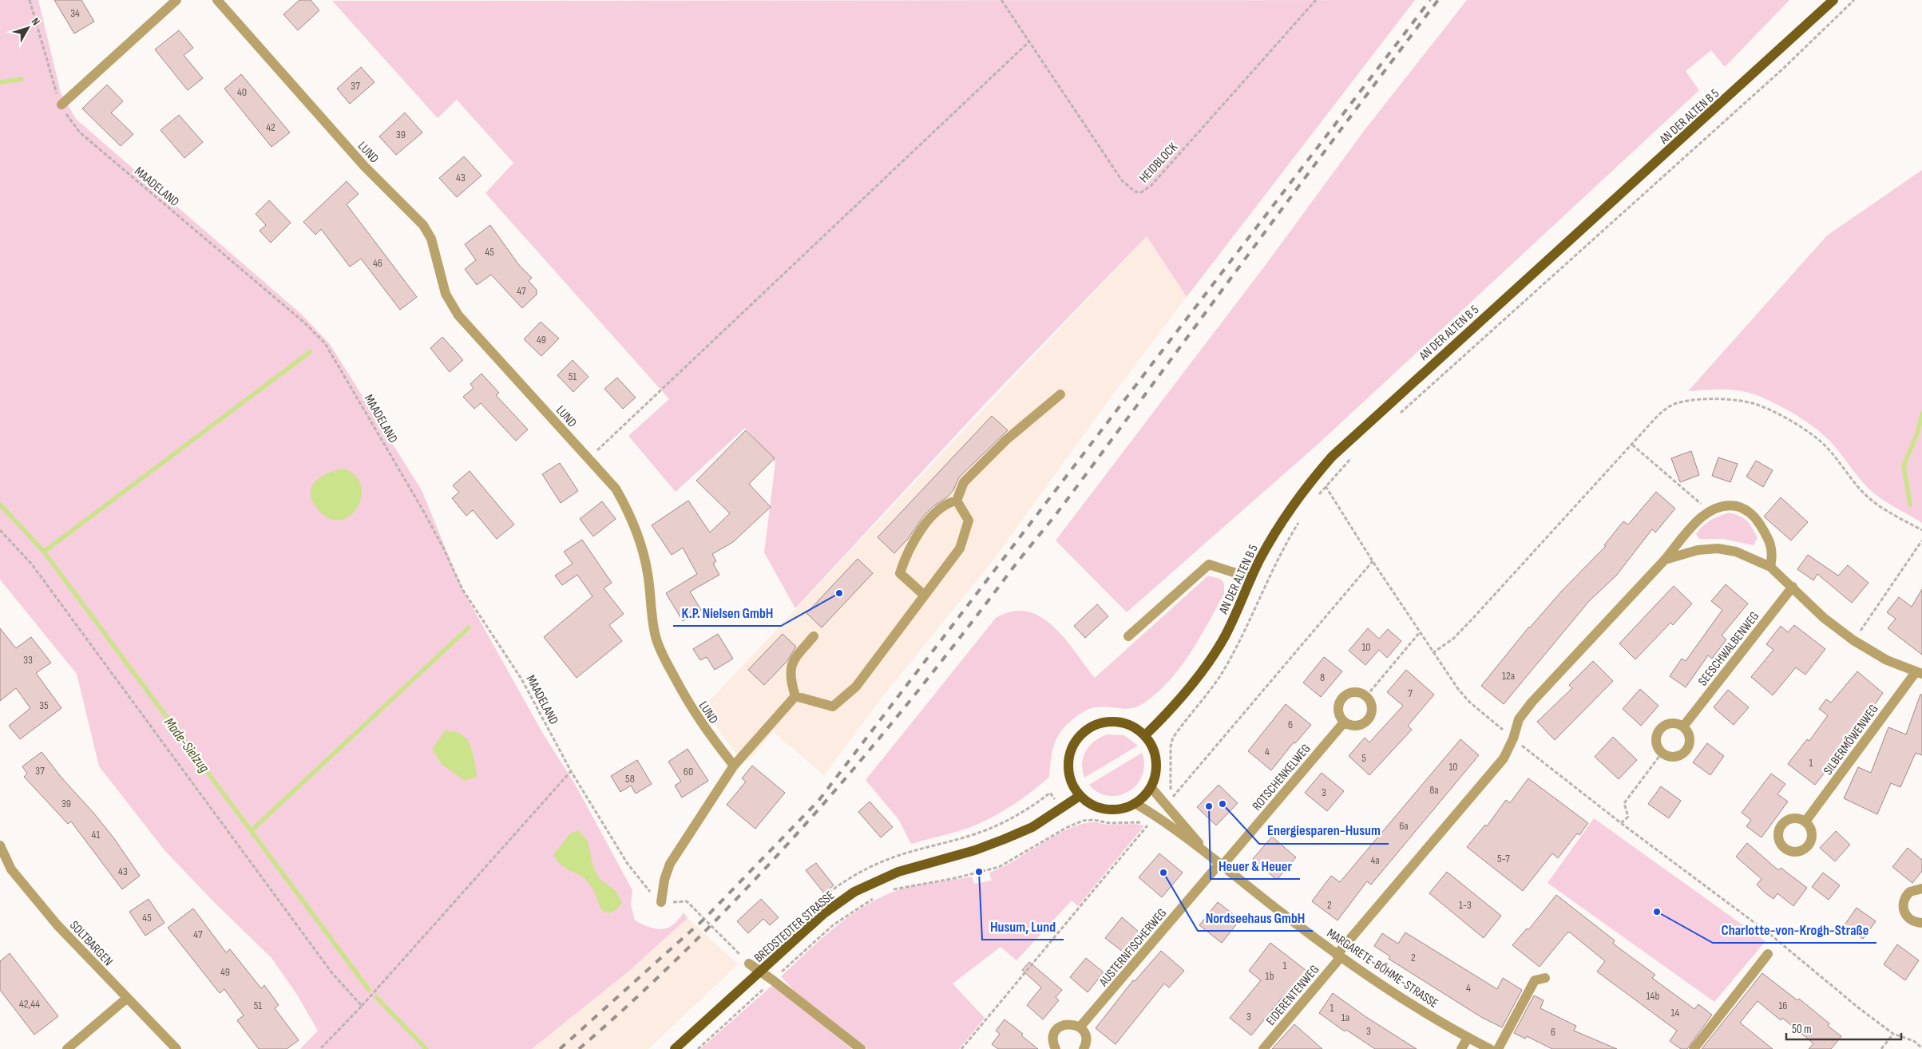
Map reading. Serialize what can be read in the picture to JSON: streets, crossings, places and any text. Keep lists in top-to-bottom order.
{
  "streets": {
    "main road": ["AN DER ALTEN B 5", "BREDSTEDTER STRASSE"],
    "street": [
      "LUND",
      "SEESCHWALBENWEG",
      "SILBERMÖWENWEG",
      "ROTSCHENKELWEG",
      "SOLTBARGEN",
      "AUSTERNFISCHERWEG",
      "MARGARETE-BÖHME-STRASSE",
      "EIDERENTENWEG"
    ],
    "path": ["HEIDBLOCK", "MAADELAND"]
  },
  "crossings": [
    ["AN DER ALTEN B 5", "BREDSTEDTER STRASSE"],
    ["AN DER ALTEN B 5", "MARGARETE-BÖHME-STRASSE"],
    ["ROTSCHENKELWEG", "AUSTERNFISCHERWEG"],
    ["ROTSCHENKELWEG", "MARGARETE-BÖHME-STRASSE"],
    ["BREDSTEDTER STRASSE", "MARGARETE-BÖHME-STRASSE"],
    ["AUSTERNFISCHERWEG", "MARGARETE-BÖHME-STRASSE"],
    ["MARGARETE-BÖHME-STRASSE", "EIDERENTENWEG"]
  ],
  "water": ["Made-Sielzug"],
  "places": [
    "K.P. Nielsen GmbH",
    "Energiesparen-Husum",
    "Heuer & Heuer",
    "Husum, Lund",
    "Nordseehaus GmbH",
    "Charlotte-von-Krogh-Straße"
  ],
  "house_numbers": [
    "34",
    "37",
    "40",
    "42",
    "39",
    "43",
    "45",
    "46",
    "47",
    "49",
    "51",
    "10",
    "33",
    "12a",
    "8",
    "7",
    "35",
    "6",
    "4",
    "5",
    "1",
    "10",
    "37",
    "60",
    "58",
    "8a",
    "3",
    "39",
    "6a",
    "41",
    "5-7",
    "4a",
    "43",
    "2",
    "1-3",
    "45",
    "47",
    "2",
    "1",
    "49",
    "1b",
    "4",
    "14b",
    "42,44",
    "51",
    "16",
    "1",
    "14",
    "3",
    "1a",
    "3",
    "6"
  ],
  "scale_bar": "50 m",
  "north": "top right"
}
